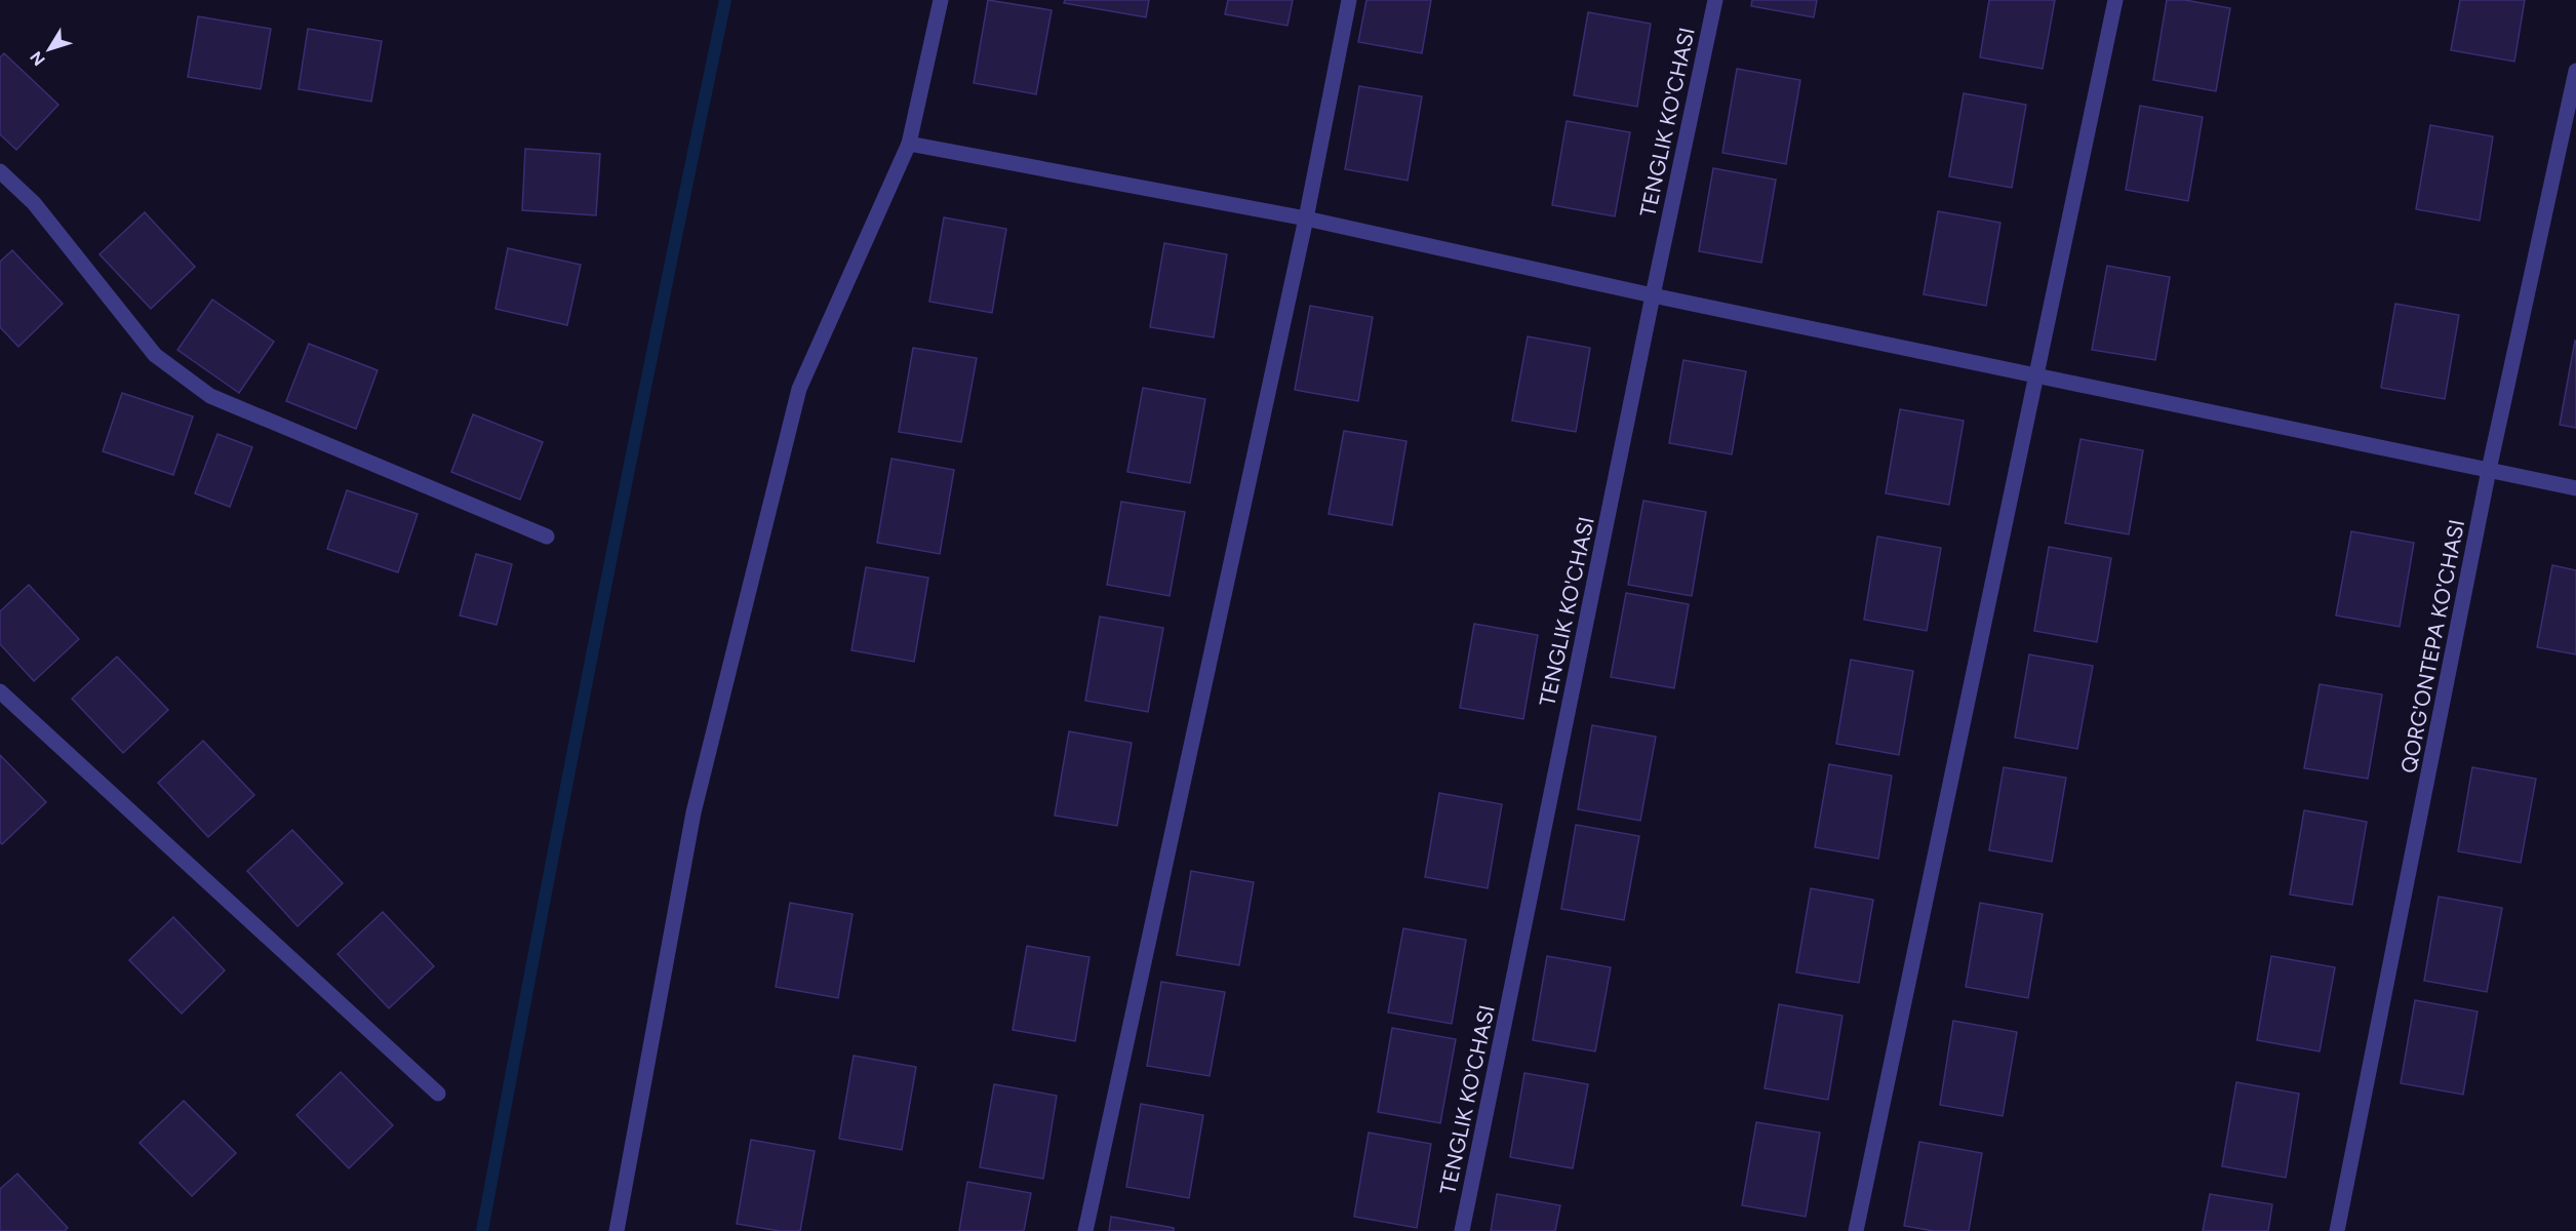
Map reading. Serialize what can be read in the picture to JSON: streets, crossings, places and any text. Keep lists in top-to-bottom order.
{
  "streets": {
    "street": ["TENGLIK KO'CHASI", "QORG'ONTEPA KO'CHASI"]
  },
  "north": "bottom left"
}
